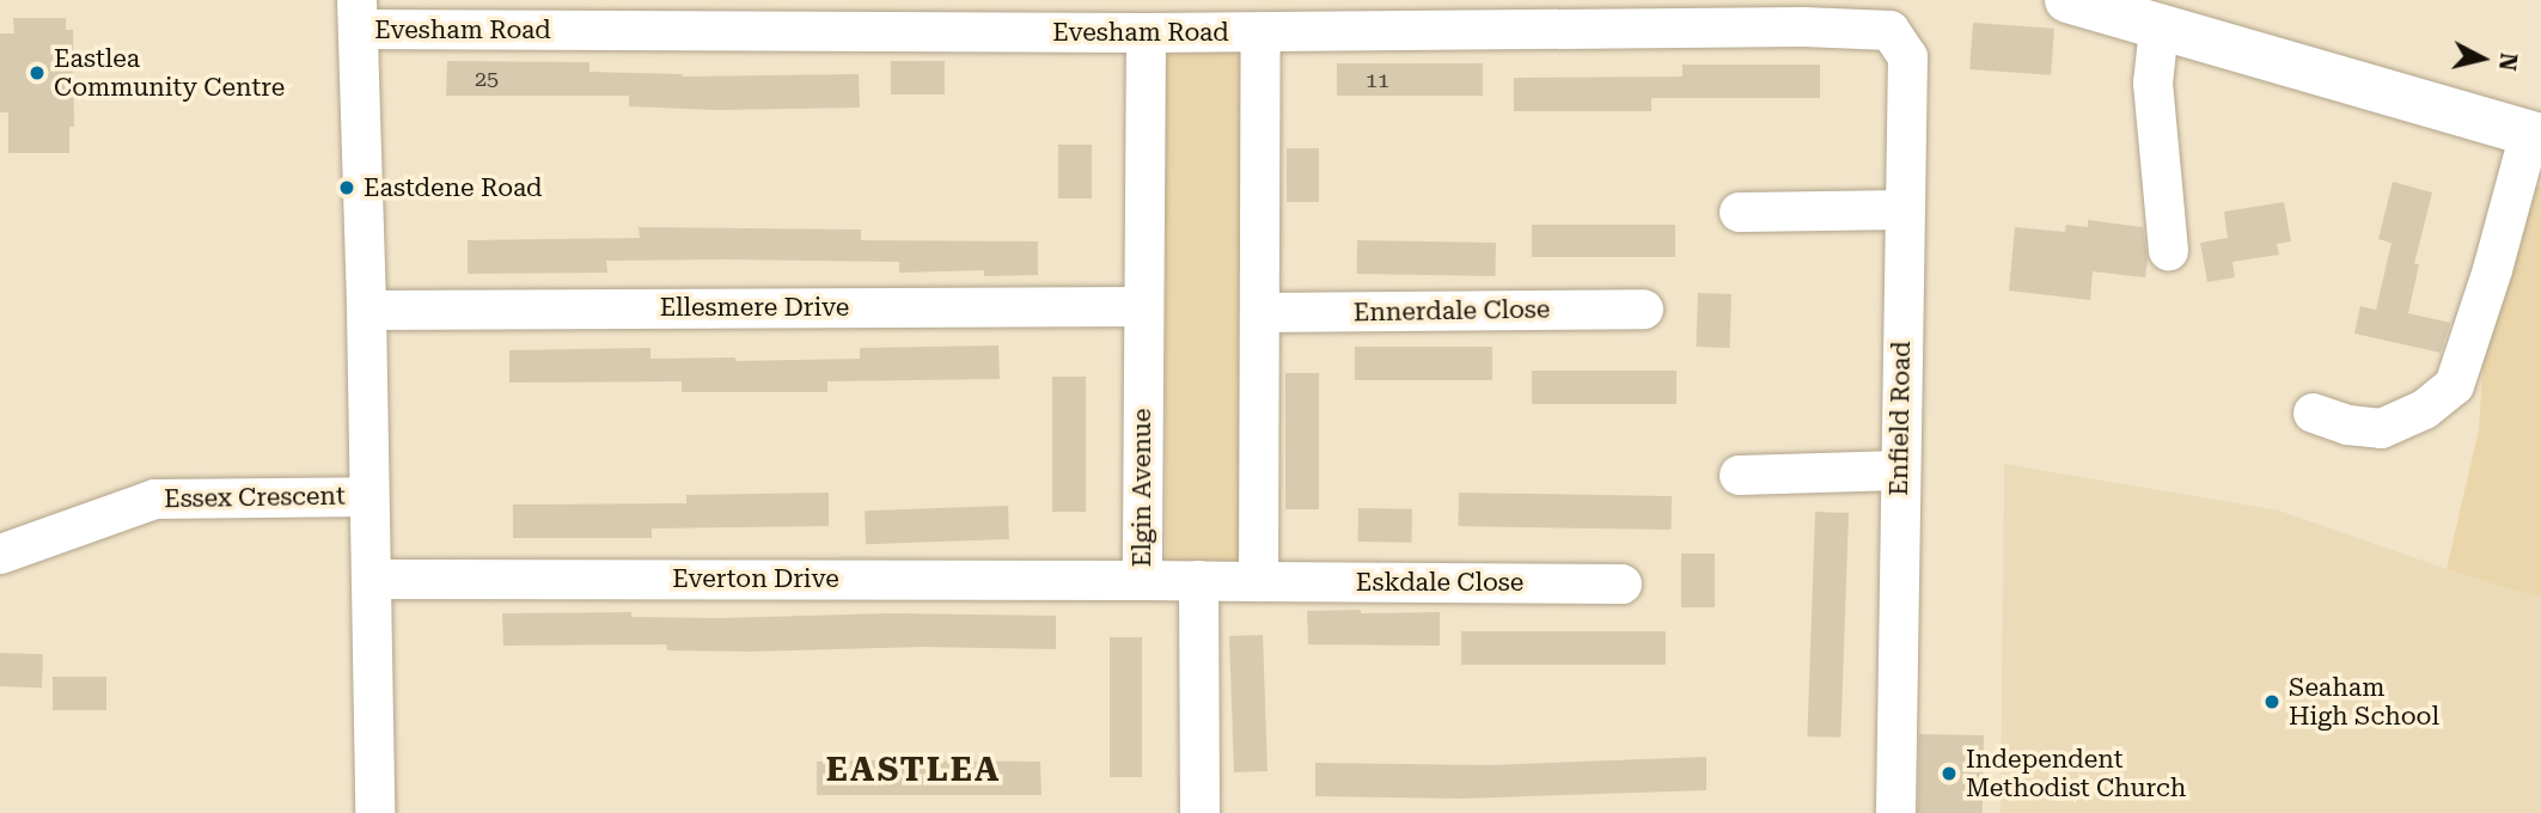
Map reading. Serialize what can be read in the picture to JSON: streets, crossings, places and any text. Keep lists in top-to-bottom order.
{
  "streets": {
    "street": [
      "Evesham Road",
      "Ellesmere Drive",
      "Ennerdale Close",
      "Enfield Road",
      "Elgin Avenue",
      "Essex Crescent",
      "Everton Drive",
      "Eskdale Close"
    ]
  },
  "crossings": [
    ["Evesham Road", "Enfield Road"],
    ["Evesham Road", "Elgin Avenue"],
    ["Ellesmere Drive", "Elgin Avenue"],
    ["Elgin Avenue", "Everton Drive"],
    ["Elgin Avenue", "Eskdale Close"]
  ],
  "districts": ["EASTLEA"],
  "places": [
    "Eastlea Community Centre",
    "Eastdene Road",
    "Seaham High School",
    "Independent Methodist Church"
  ],
  "house_numbers": ["25", "11"],
  "north": "right"
}
